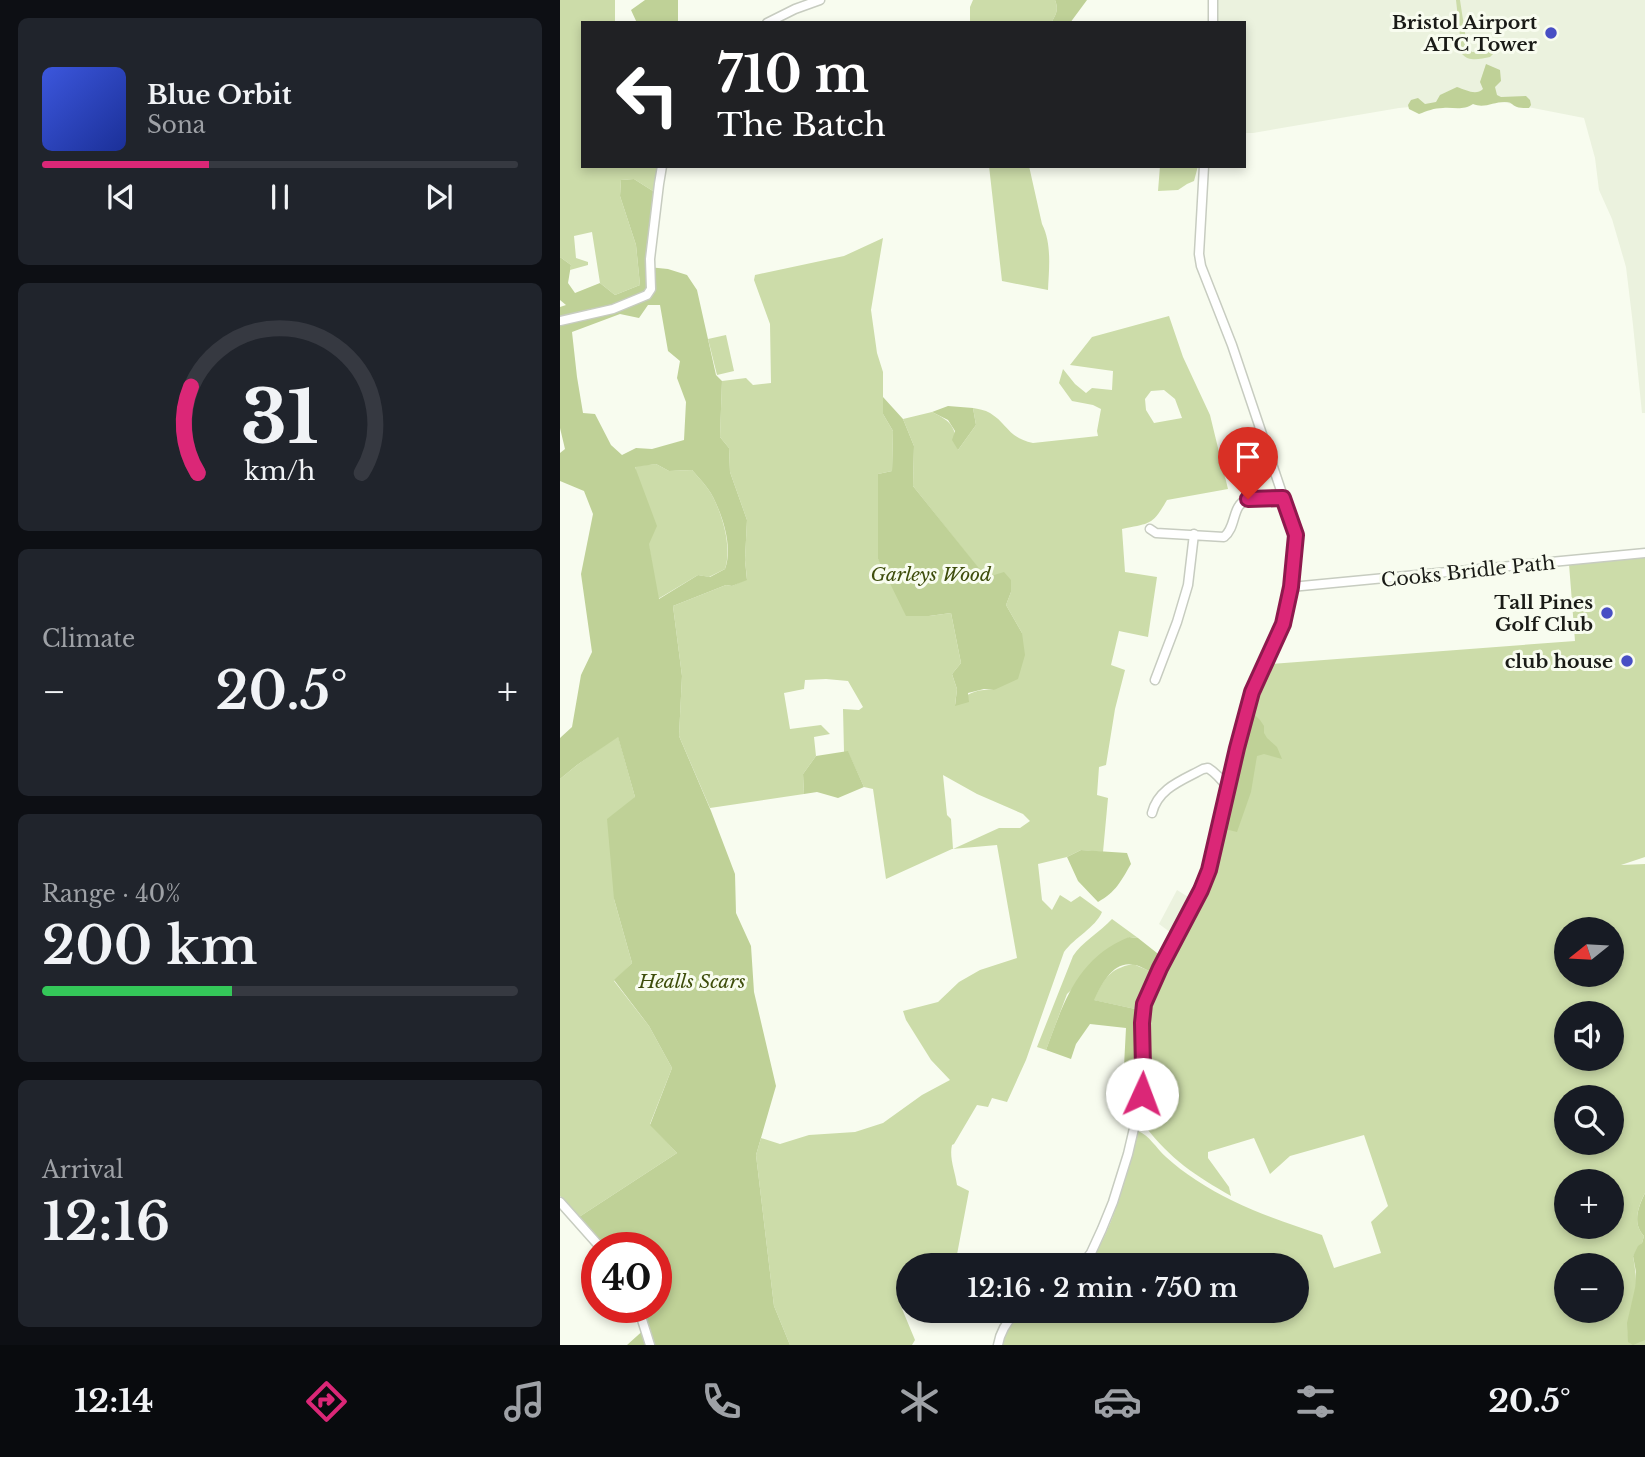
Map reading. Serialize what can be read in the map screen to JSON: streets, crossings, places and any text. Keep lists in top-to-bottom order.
{
  "streets": {
    "street": ["Cooks Bridle Path"]
  },
  "parks": ["Garleys Wood", "Healls Scars"],
  "places": ["Bristol Airport ATC Tower", "Tall Pines Golf Club", "club house"],
  "north": "left",
  "page": {
    "turn": ["710 m", "The Batch"],
    "song": ["Blue Orbit", "Sona"],
    "tile": [
      "Climate",
      ["Range · 40%", "200 km"],
      ["Arrival", "12:16"]
    ],
    "heat": ["−", "20.5°", "+"],
    "map_buttons": ["+", "−"],
    "limit": "40",
    "trip": "12:16 · 2 min · 750 m",
    "tabs": ["12:14", "20.5°"],
    "gauge": ["31", "km/h"]
  }
}
